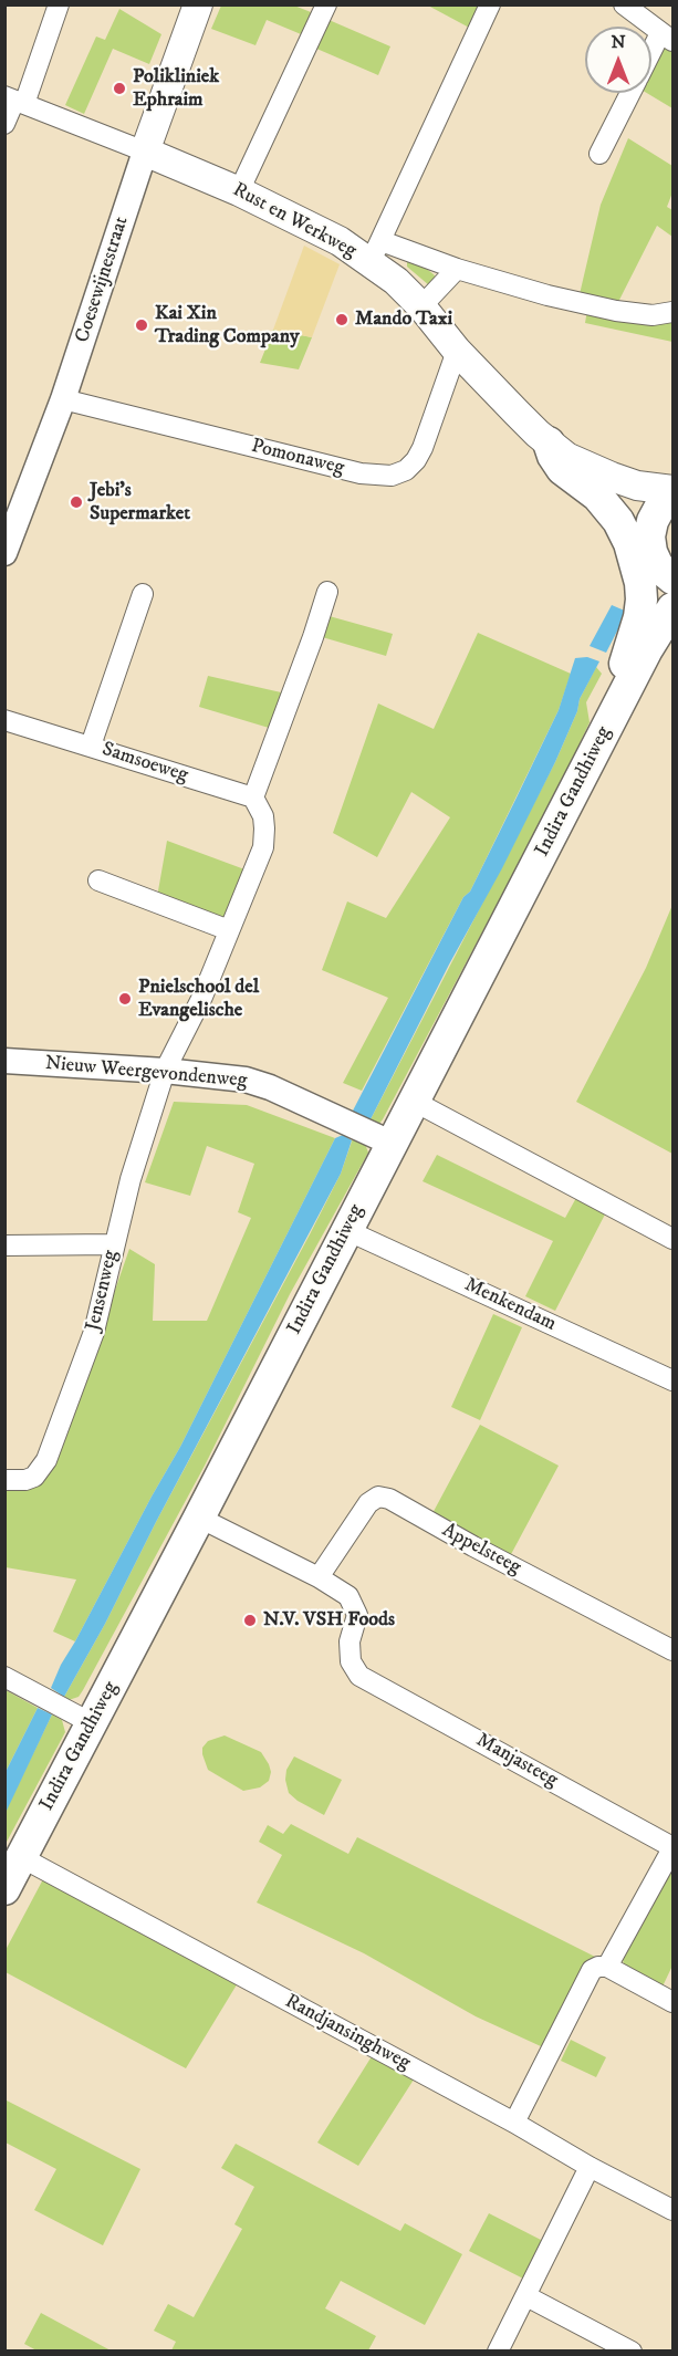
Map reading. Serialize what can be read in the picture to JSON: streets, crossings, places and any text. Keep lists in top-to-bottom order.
{
  "streets": {
    "main road": ["Rust en Werkweg", "Coesewijnestraat", "Indira Gandhiweg"],
    "street": [
      "Pomonaweg",
      "Samsoeweg",
      "Nieuw Weergevondenweg",
      "Jensenweg",
      "Menkendam",
      "Appelsteeg",
      "Manjasteeg",
      "Randjansinghweg"
    ]
  },
  "crossings": [
    ["Rust en Werkweg", "Coesewijnestraat"],
    ["Rust en Werkweg", "Pomonaweg"],
    ["Rust en Werkweg", "Indira Gandhiweg"],
    ["Coesewijnestraat", "Pomonaweg"],
    ["Samsoeweg", "Jensenweg"],
    ["Indira Gandhiweg", "Nieuw Weergevondenweg"],
    ["Indira Gandhiweg", "Menkendam"],
    ["Indira Gandhiweg", "Randjansinghweg"],
    ["Nieuw Weergevondenweg", "Jensenweg"],
    ["Appelsteeg", "Manjasteeg"]
  ],
  "places": [
    "Polikliniek Ephraim",
    "Mando Taxi",
    "Kai Xin Trading Company",
    "Jebi's Supermarket",
    "Pnielschool del Evangelische",
    "N.V. VSH Foods"
  ],
  "north": "top"
}
